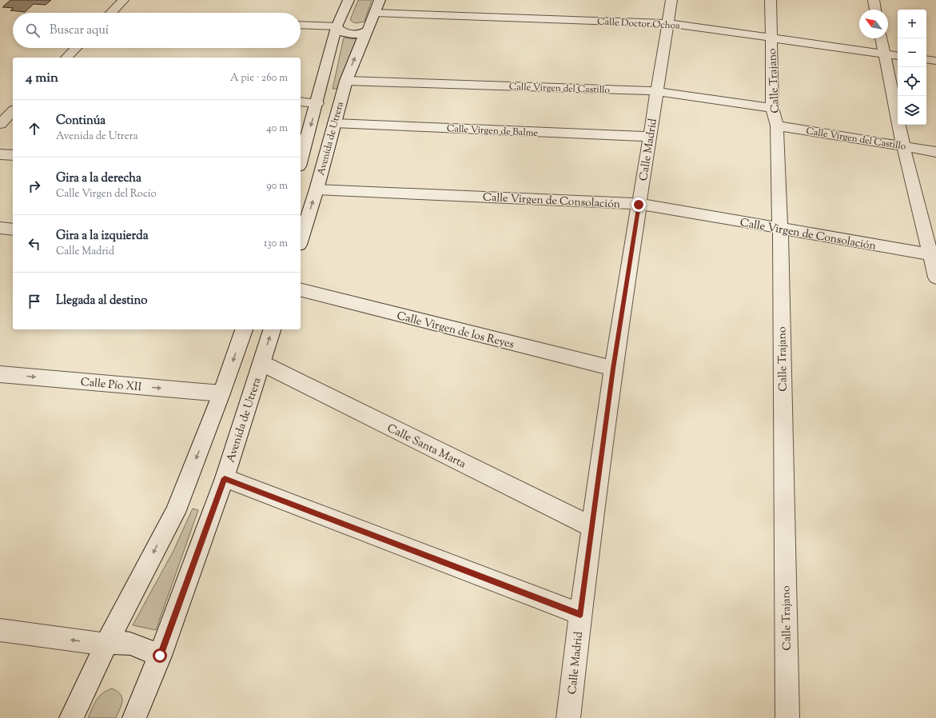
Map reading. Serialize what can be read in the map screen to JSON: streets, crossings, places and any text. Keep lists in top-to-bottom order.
{
  "streets": {
    "street": [
      "Calle Doctor Ochoa",
      "Calle Trajano",
      "Calle Virgen del Castillo",
      "Calle Virgen de Balme",
      "Avenida de Utrera",
      "Calle Madrid",
      "Calle Virgen de Consolación",
      "Calle Virgen de los Reyes",
      "Calle Pío XII",
      "Calle Santa Marta"
    ]
  },
  "crossings": [
    ["Calle Doctor Ochoa", "Calle Trajano"],
    ["Calle Doctor Ochoa", "Avenida de Utrera"],
    ["Calle Doctor Ochoa", "Calle Madrid"],
    ["Calle Trajano", "Calle Virgen del Castillo"],
    ["Calle Trajano", "Calle Virgen de Consolación"],
    ["Calle Virgen del Castillo", "Avenida de Utrera"],
    ["Calle Virgen del Castillo", "Calle Madrid"],
    ["Calle Virgen de Balme", "Avenida de Utrera"],
    ["Calle Virgen de Balme", "Calle Madrid"],
    ["Avenida de Utrera", "Calle Virgen de Consolación"],
    ["Avenida de Utrera", "Calle Santa Marta"],
    ["Calle Madrid", "Calle Virgen de Consolación"],
    ["Calle Madrid", "Calle Virgen de los Reyes"],
    ["Calle Madrid", "Calle Santa Marta"]
  ],
  "one_way": ["Calle Pío XII"],
  "north": "top left",
  "page": {
    "map_buttons": ["+", "−"],
    "search": "Buscar aquí",
    "heading": ["4 min", "A pie · 260 m"],
    "list": [
      ["Continúa", "Avenida de Utrera", "40 m"],
      ["Gira a la derecha", "Calle Virgen del Rocío", "90 m"],
      ["Gira a la izquierda", "Calle Madrid", "130 m"],
      "Llegada al destino"
    ]
  }
}
